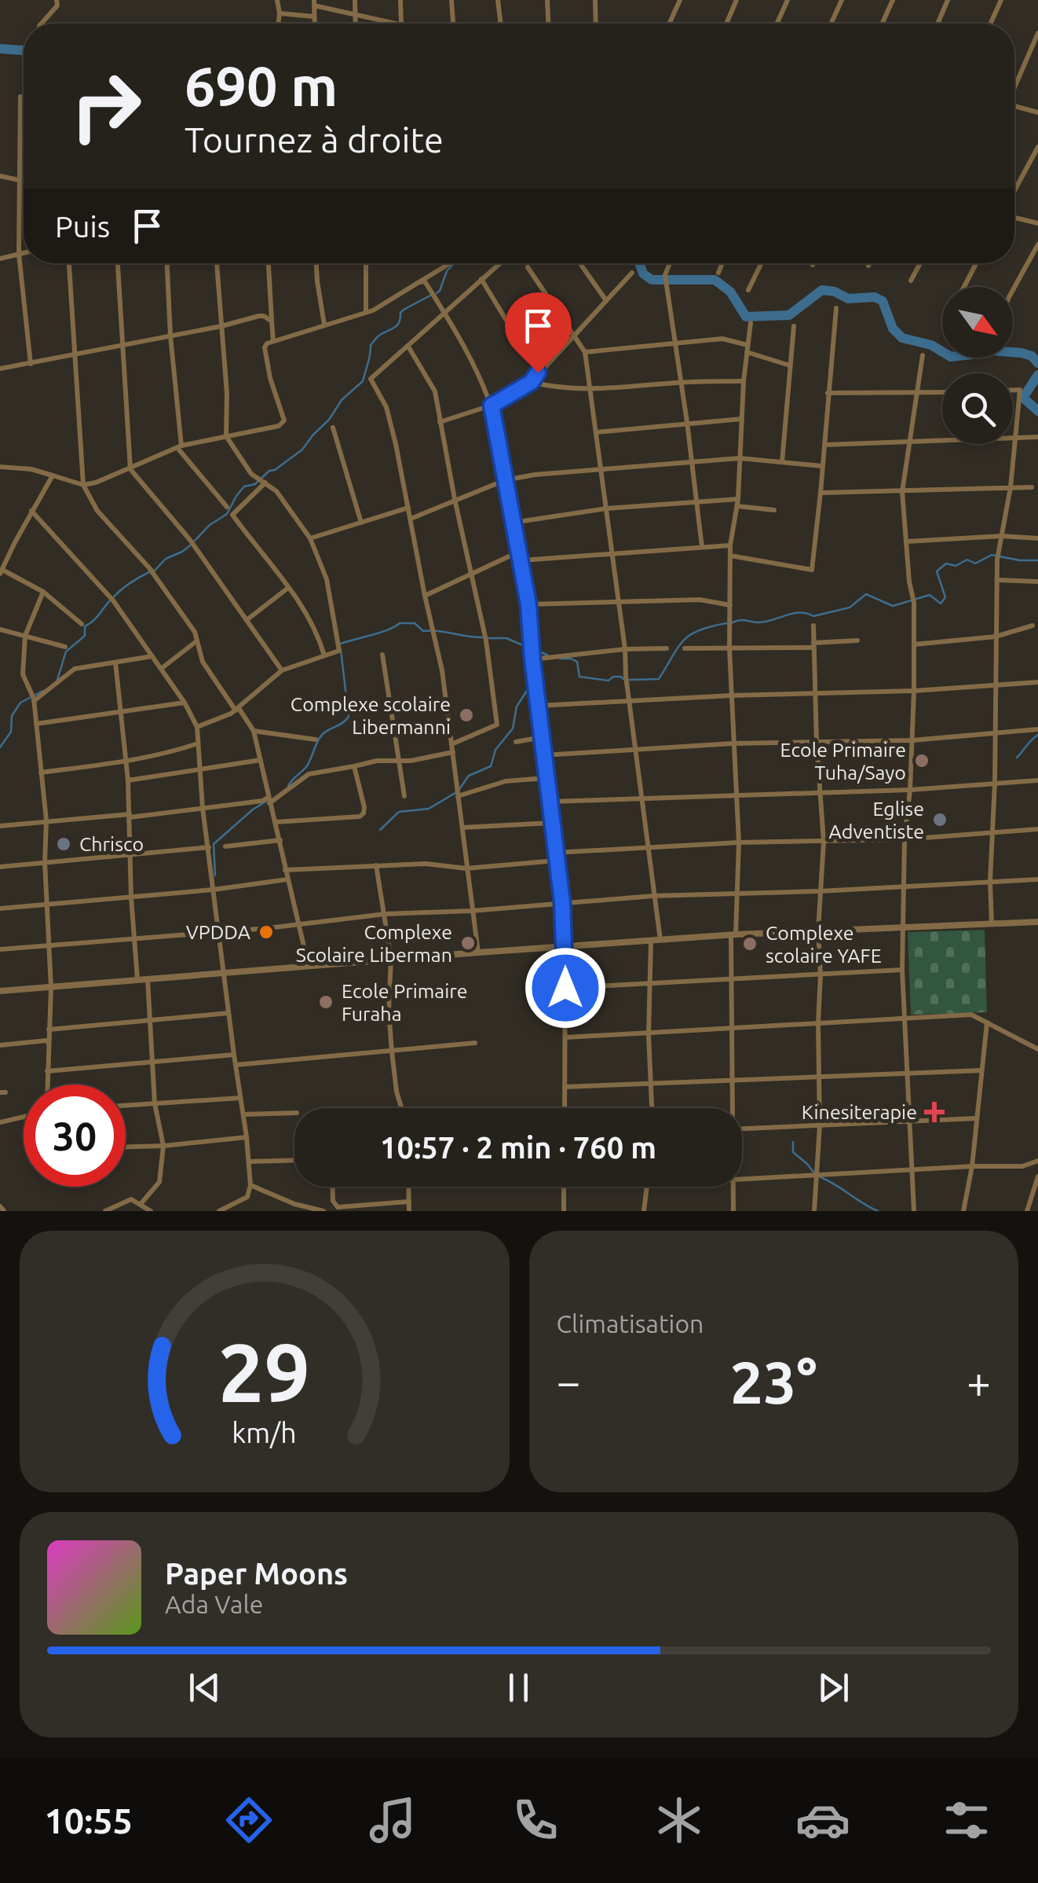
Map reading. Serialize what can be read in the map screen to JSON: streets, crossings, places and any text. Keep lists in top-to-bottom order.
{
  "places": {
    "other": [
      "Complexe scolaire Libermanni",
      "Ecole Primaire Tuha/Sayo",
      "Eglise Adventiste",
      "Chrisco",
      "VPDDA",
      "Complexe Scolaire Liberman",
      "Complexe scolaire YAFE",
      "Ecole Primaire Furaha"
    ],
    "health": ["Kinesiterapie"]
  },
  "north": "bottom right",
  "page": {
    "turn": ["690 m", "Tournez à droite"],
    "then": "Puis",
    "limit": "30",
    "trip": "10:57 · 2 min · 760 m",
    "tile": "Climatisation",
    "heat": ["−", "23°", "+"],
    "song": ["Paper Moons", "Ada Vale"],
    "tabs": "10:55",
    "gauge": ["29", "km/h"]
  }
}
